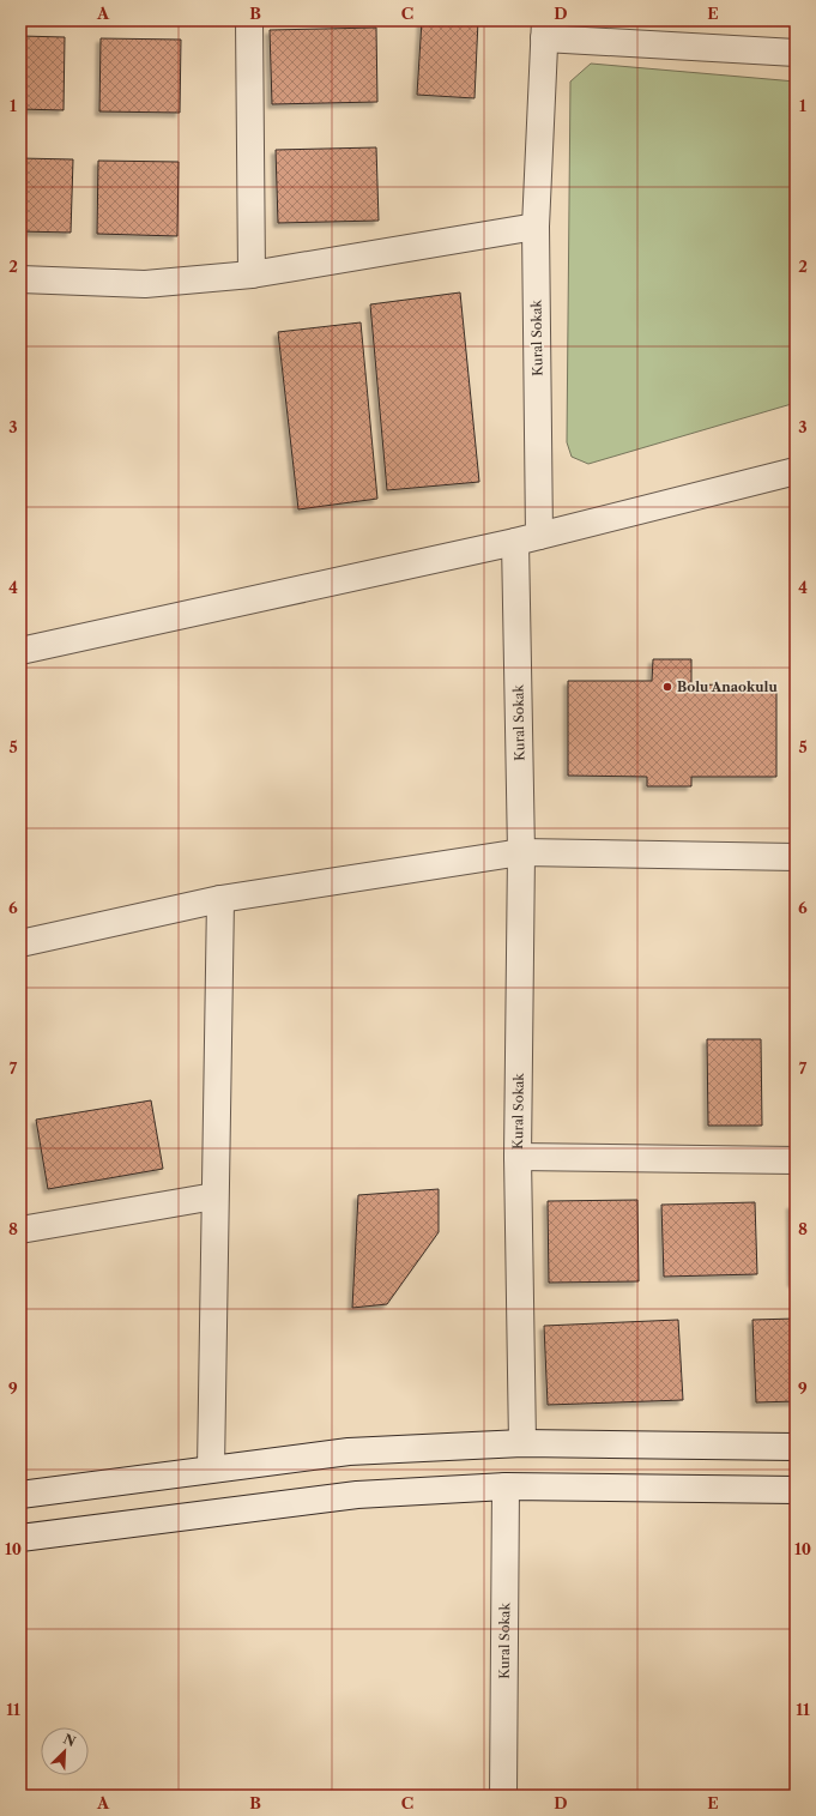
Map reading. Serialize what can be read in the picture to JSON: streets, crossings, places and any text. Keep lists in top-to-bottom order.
{
  "streets": {
    "street": ["Kural Sokak"]
  },
  "places": ["Bolu Anaokulu"],
  "north": "top right",
  "grid": {
    "columns": [
      "A",
      "B",
      "C",
      "D",
      "E"
    ],
    "rows": [
      "1",
      "2",
      "3",
      "4",
      "5",
      "6",
      "7",
      "8",
      "9",
      "10",
      "11"
    ]
  }
}
